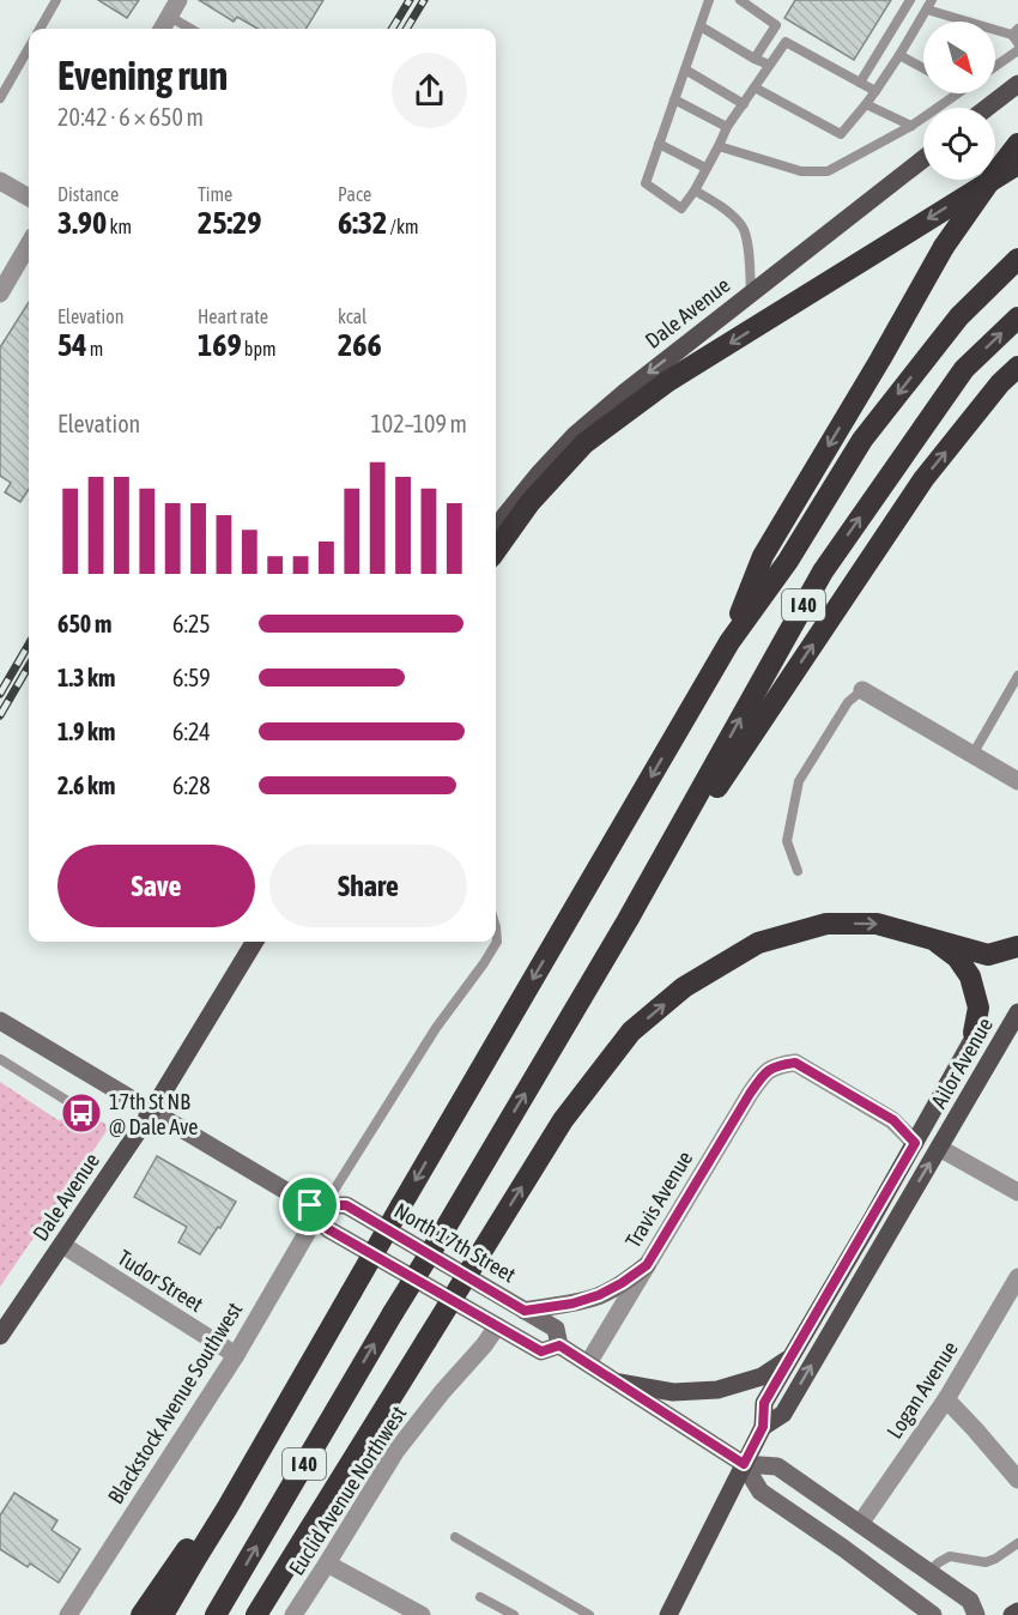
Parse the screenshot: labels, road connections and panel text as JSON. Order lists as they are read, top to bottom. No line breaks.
{"streets":{"highway":["I 40"],"main road":["Dale Avenue","Ailor Avenue","North 17th Street"],"street":["Travis Avenue","Tudor Street","Logan Avenue","Blackstock Avenue Southwest","Euclid Avenue Northwest"]},"crossings":[["Dale Avenue","North 17th Street"],["Dale Avenue","Tudor Street"],["Ailor Avenue","Travis Avenue"],["Ailor Avenue","North 17th Street"],["Travis Avenue","North 17th Street"],["North 17th Street","Logan Avenue"],["North 17th Street","Blackstock Avenue Southwest"],["North 17th Street","Euclid Avenue Northwest"],["Tudor Street","Blackstock Avenue Southwest"]],"places":{"bus stop":["17th St NB @ Dale Ave"]},"north":"bottom right","page":{"heading":["Evening run","20:42 · 6 × 650 m"],"stats":[["Distance","3.90 km"],["Time","25:29"],["Pace","6:32 /km"],["Elevation","54 m"],["Heart rate","169 bpm"],["kcal","266"]],"chart":["Elevation","102–109 m"],"list":[{"name":"650 m","note":"6:25"},{"name":"1.3 km","note":"6:59"},{"name":"1.9 km","note":"6:24"},{"name":"2.6 km","note":"6:28"}],"buttons":["Save","Share"]}}
